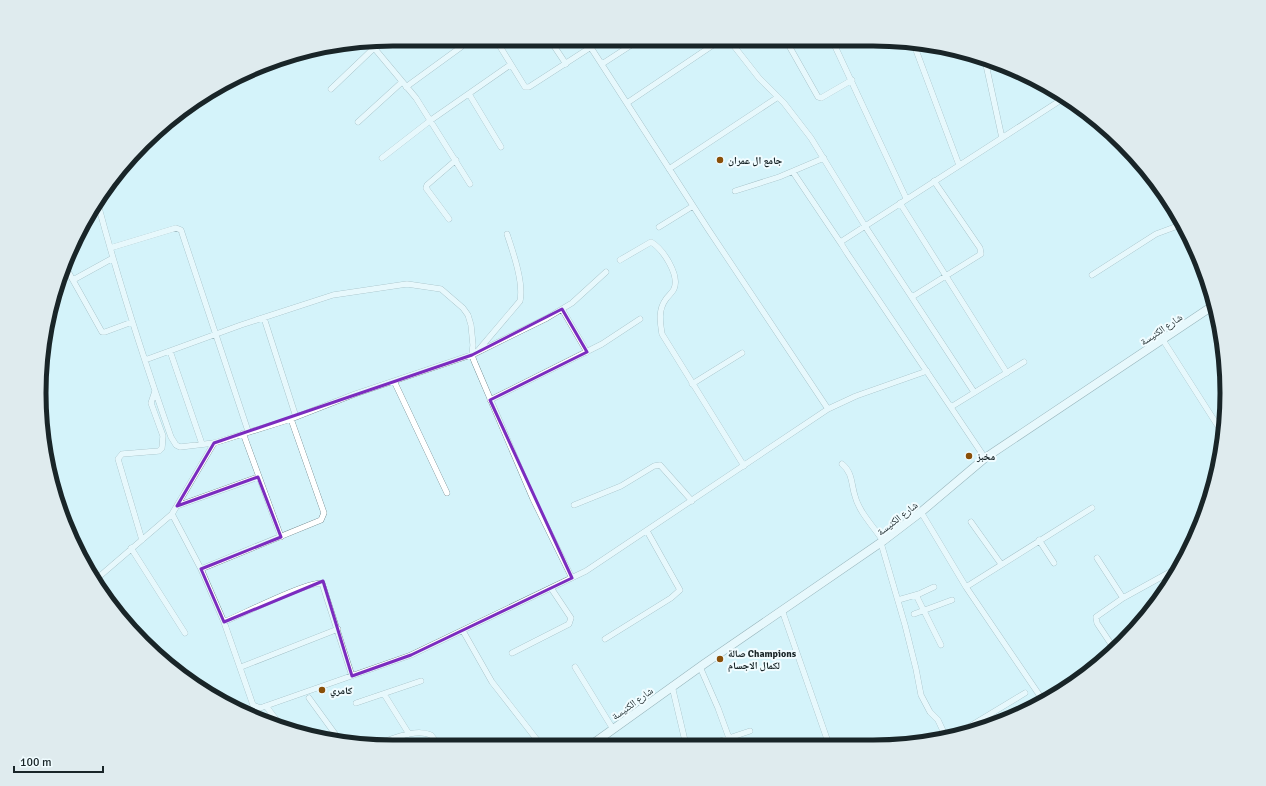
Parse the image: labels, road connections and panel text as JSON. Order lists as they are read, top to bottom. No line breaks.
{"streets":{"main road":["شارع الكنيسة"]},"places":["جامع ال عمران","مخبز","صالة Champions لكمال الاجسام","كامري"],"scale_bar":"100 m"}
